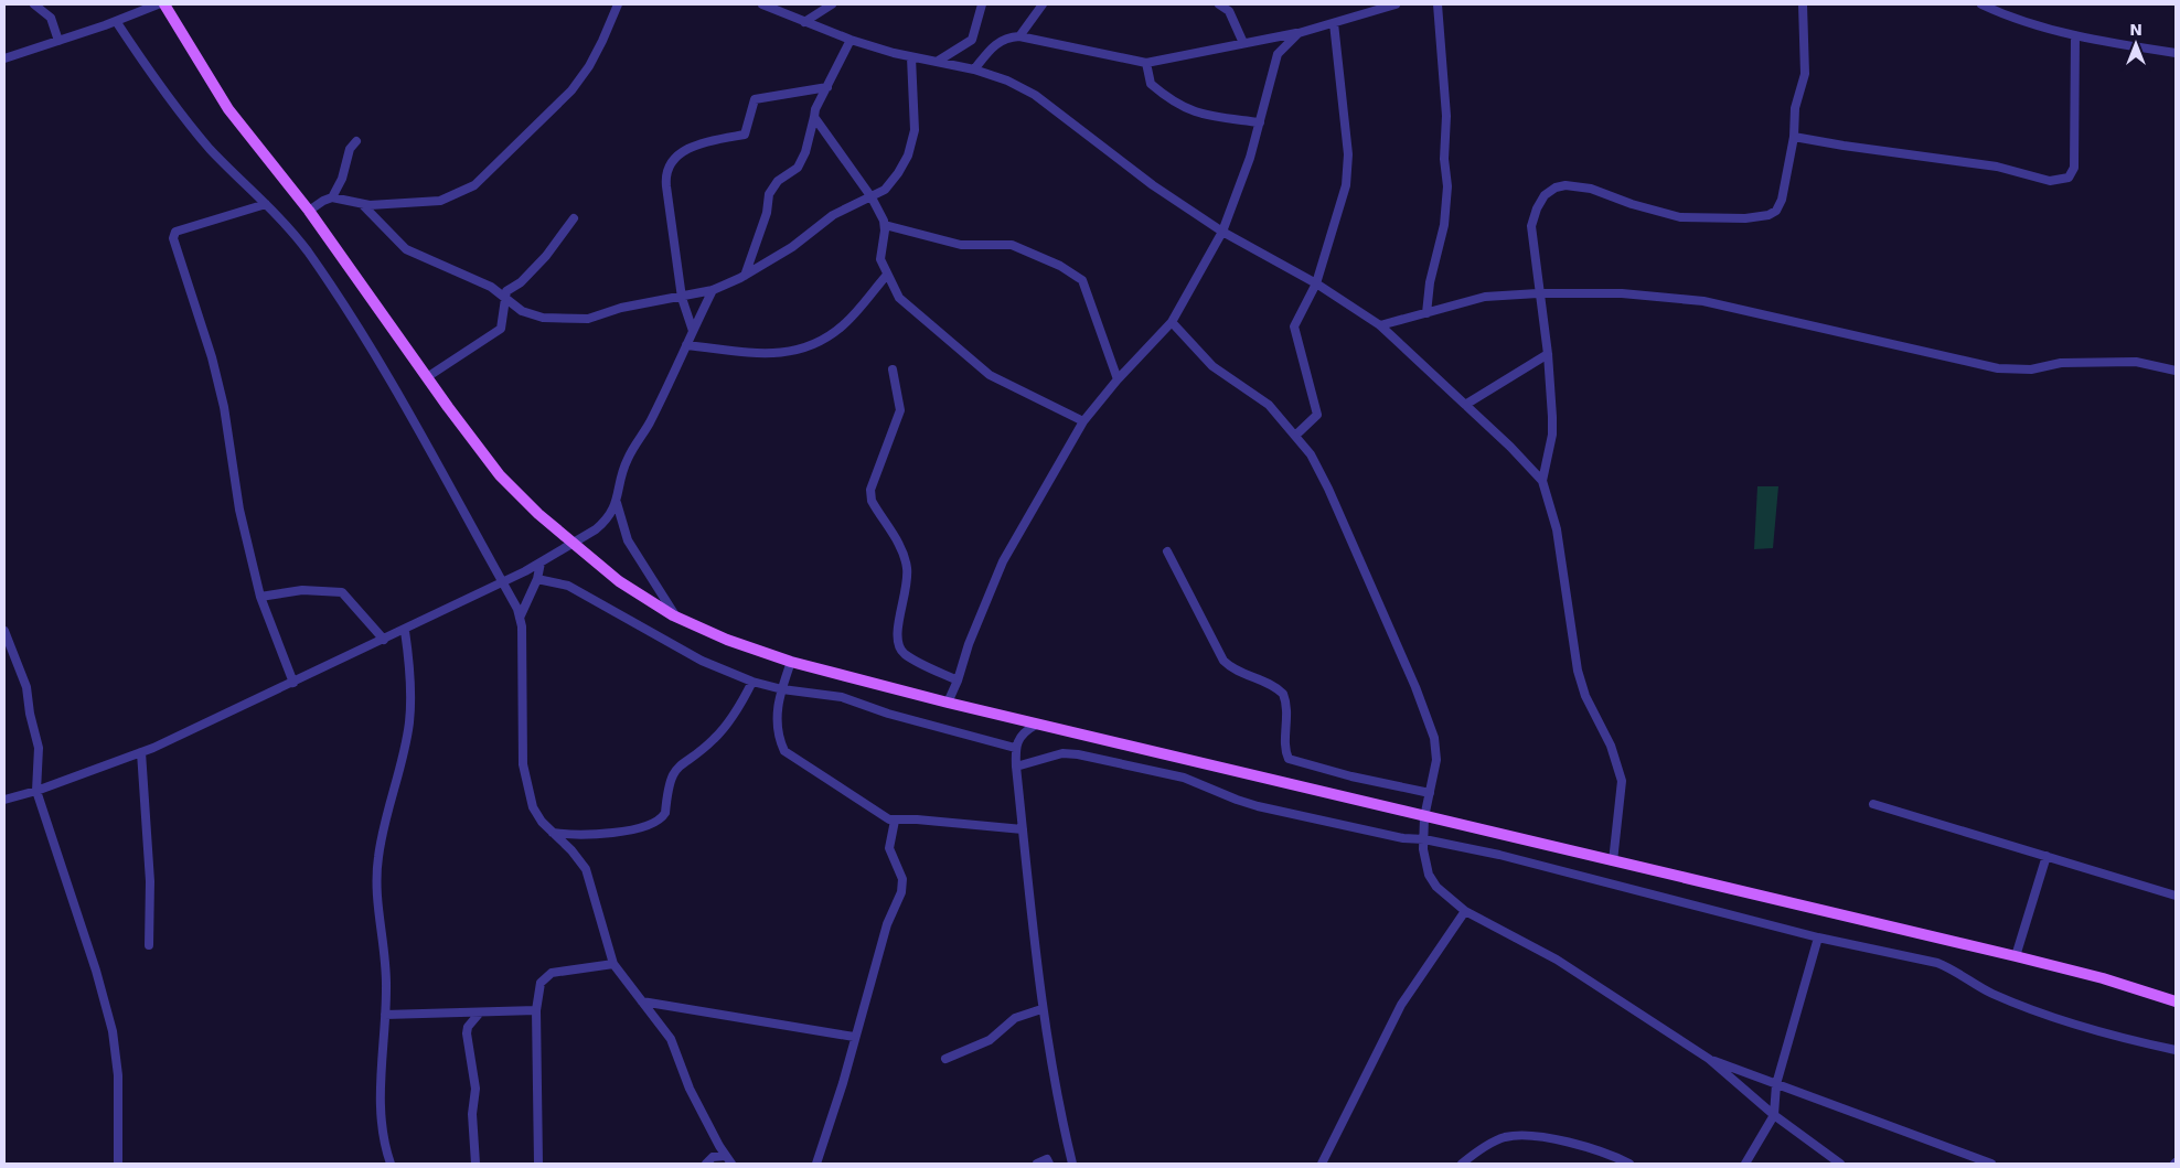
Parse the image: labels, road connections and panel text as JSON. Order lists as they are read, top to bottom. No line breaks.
{"north":"top"}
